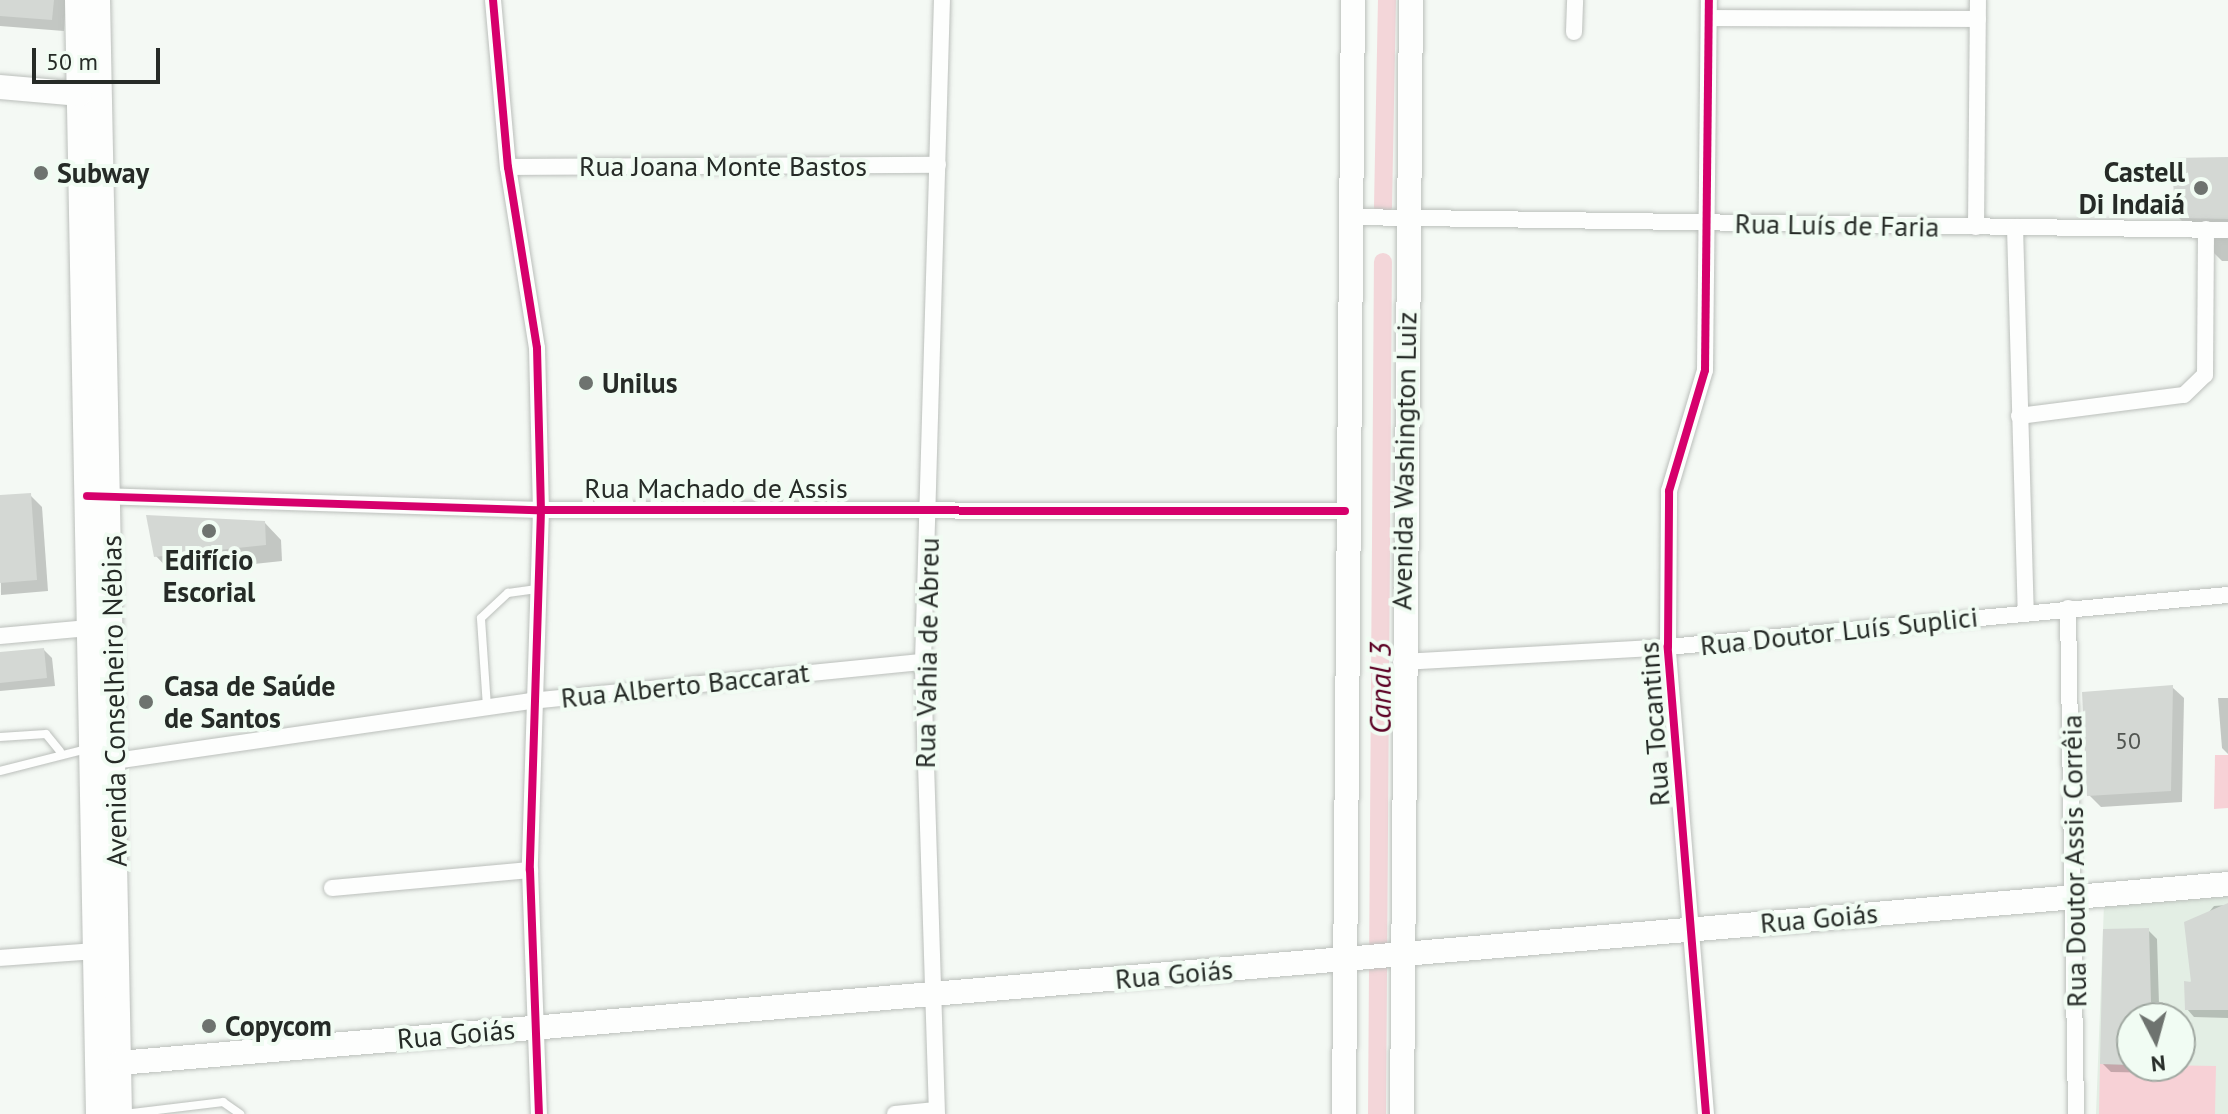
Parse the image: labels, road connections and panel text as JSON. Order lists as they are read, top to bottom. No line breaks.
{"streets":{"main road":["Avenida Washington Luiz","Avenida Conselheiro Nébias","Rua Goiás"],"street":["Rua Joana Monte Bastos","Rua Luís de Faria","Rua Machado de Assis","Rua Doutor Luís Suplici","Rua Vahia de Abreu","Rua Alberto Baccarat","Rua Tocantins","Rua Doutor Assis Corrêia"]},"crossings":[["Rua Joana Monte Bastos","Rua Vahia de Abreu"],["Rua Luís de Faria","Avenida Washington Luiz"],["Rua Luís de Faria","Rua Tocantins"],["Avenida Washington Luiz","Rua Machado de Assis"],["Avenida Washington Luiz","Rua Doutor Luís Suplici"],["Avenida Washington Luiz","Rua Goiás"],["Rua Machado de Assis","Rua Vahia de Abreu"],["Rua Machado de Assis","Avenida Conselheiro Nébias"],["Rua Doutor Luís Suplici","Rua Tocantins"],["Rua Doutor Luís Suplici","Rua Doutor Assis Corrêia"],["Rua Vahia de Abreu","Rua Alberto Baccarat"],["Rua Vahia de Abreu","Rua Goiás"],["Rua Alberto Baccarat","Avenida Conselheiro Nébias"],["Avenida Conselheiro Nébias","Rua Goiás"],["Rua Tocantins","Rua Goiás"],["Rua Doutor Assis Corrêia","Rua Goiás"]],"water":["Canal 3"],"places":["Subway","Castell Di Indaiá","Unilus","Edifício Escorial","Casa de Saúde de Santos","Copycom"],"house_numbers":["50"],"scale_bar":"50 m","north":"bottom"}
